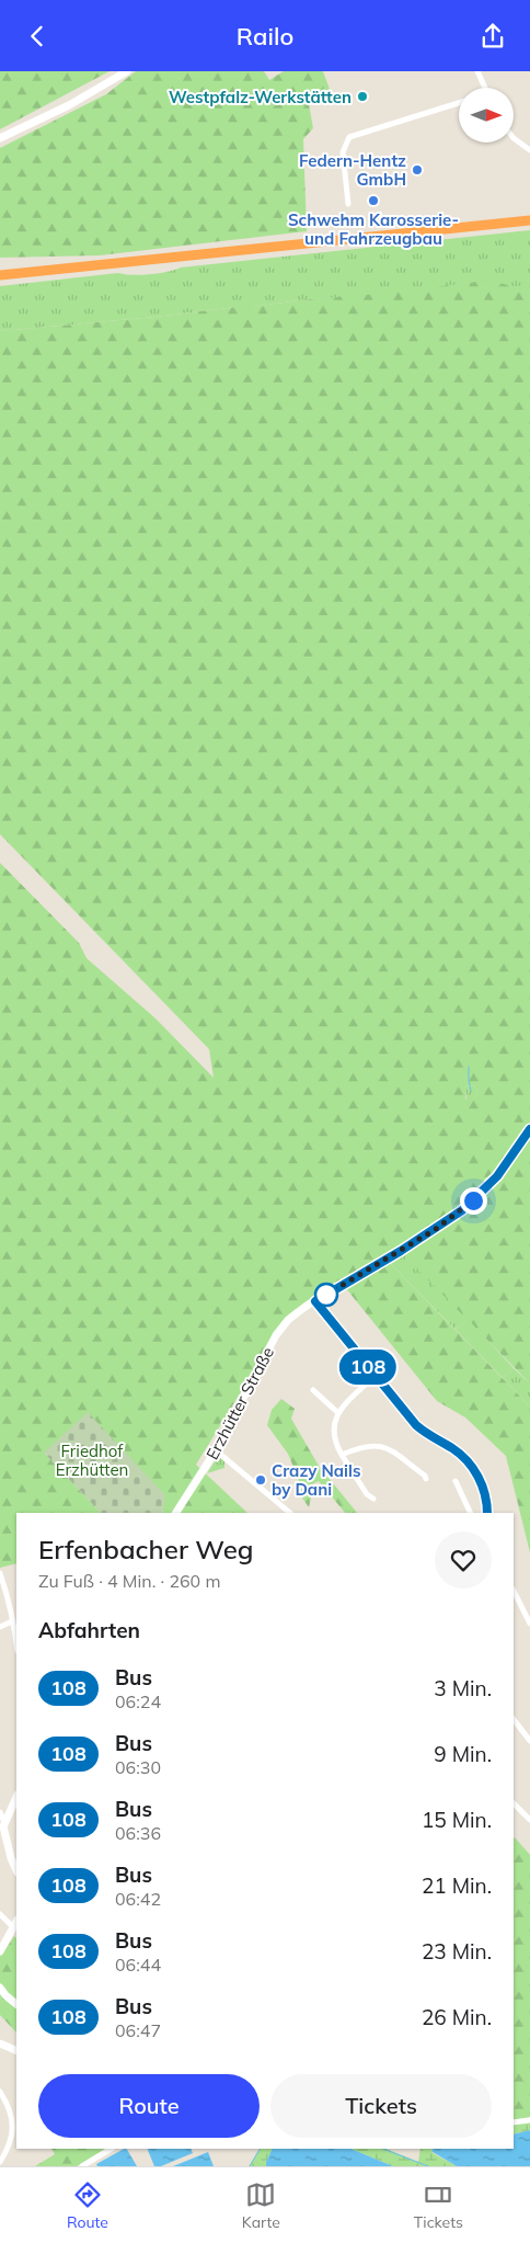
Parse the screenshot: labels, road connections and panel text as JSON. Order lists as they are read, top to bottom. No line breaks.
{"streets":{"street":["Erzhütter Straße"]},"parks":["Friedhof Erzhütten"],"places":["Westpfalz-Werkstätten","Federn-Hentz GmbH","Schwehm Karosserie- und Fahrzeugbau","Crazy Nails by Dani"],"lines":["bus line 108"],"north":"right","page":{"header":"Railo","on_map":"108","heading":[["Erfenbacher Weg","Zu Fuß · 4 Min. · 260 m"],"Abfahrten"],"list":[{"mark":"108","name":"Bus","note":"06:24","value":"3 Min."},{"mark":"108","name":"Bus","note":"06:30","value":"9 Min."},{"mark":"108","name":"Bus","note":"06:36","value":"15 Min."},{"mark":"108","name":"Bus","note":"06:42","value":"21 Min."},{"mark":"108","name":"Bus","note":"06:44","value":"23 Min."},{"mark":"108","name":"Bus","note":"06:47","value":"26 Min."}],"buttons":["Route","Tickets"],"tabs":["Route","Karte","Tickets"]}}
